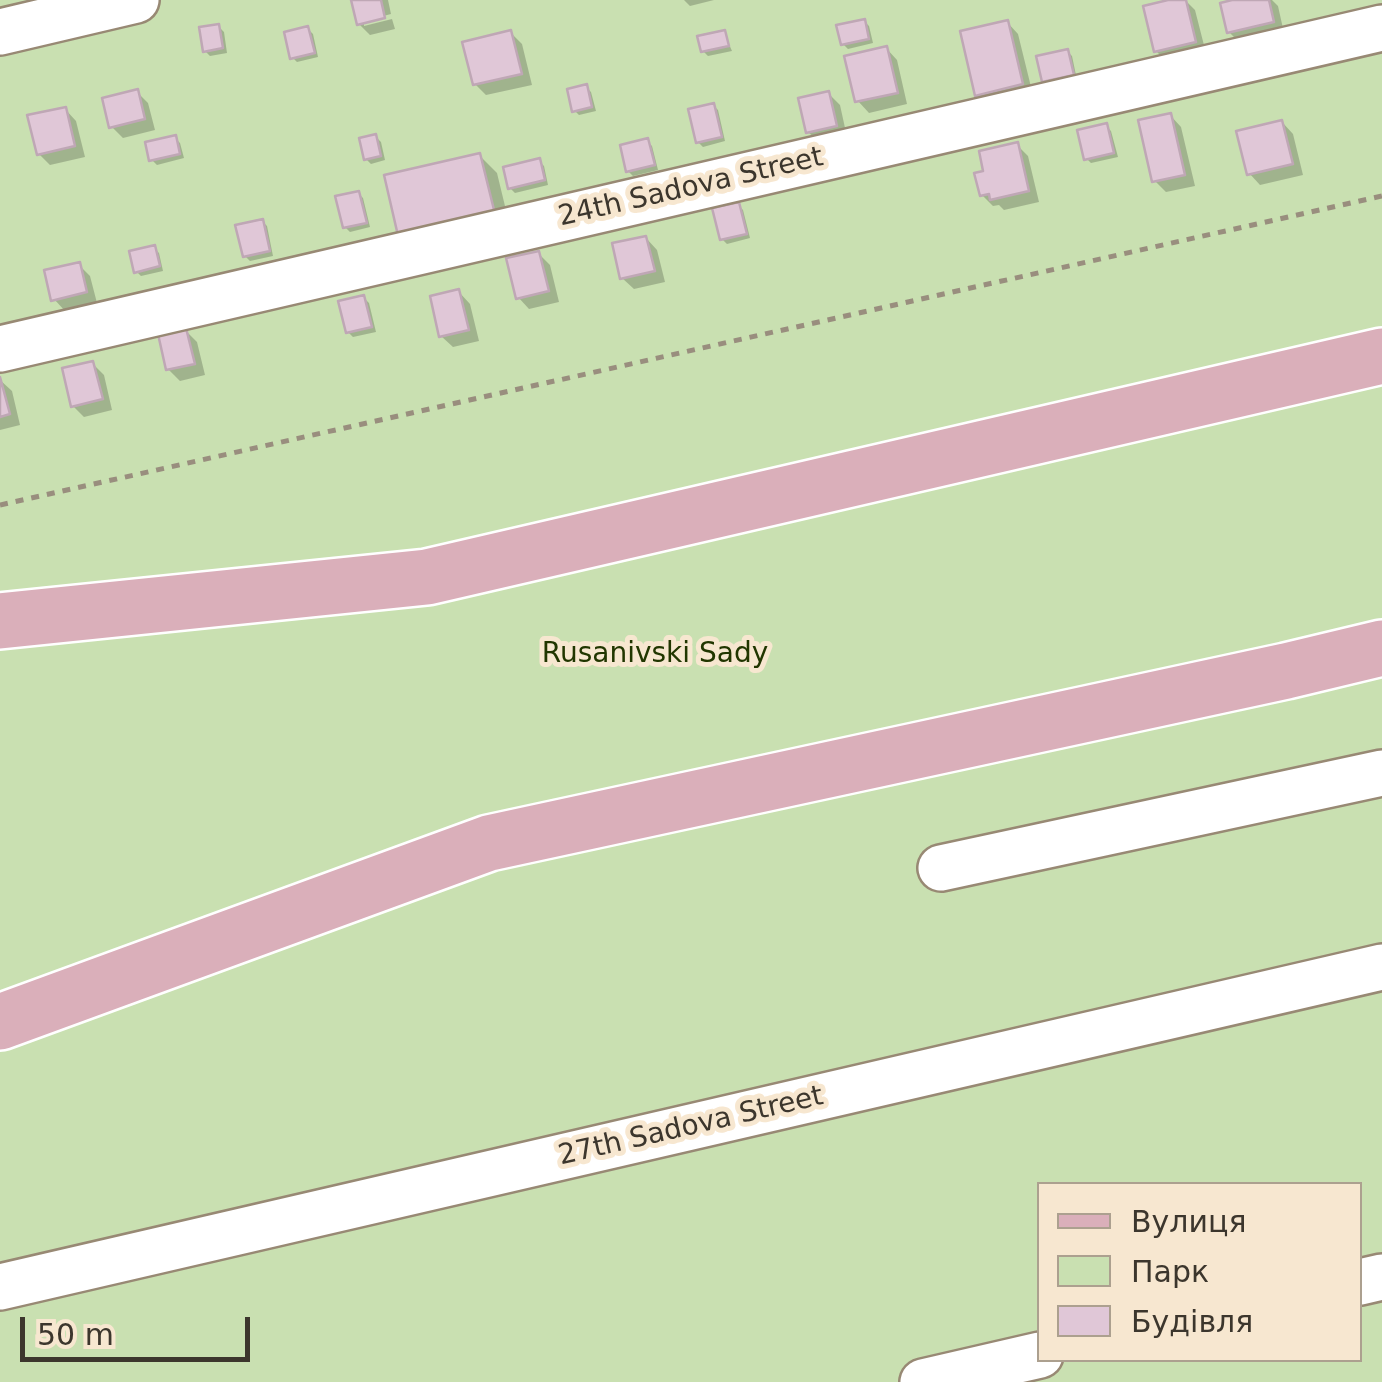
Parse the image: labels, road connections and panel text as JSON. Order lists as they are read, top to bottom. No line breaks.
{"streets":{"street":["24th Sadova Street","27th Sadova Street"]},"parks":["Rusanivski Sady"],"legend":["Вулиця","Парк","Будівля"],"scale_bar":"50 m"}
